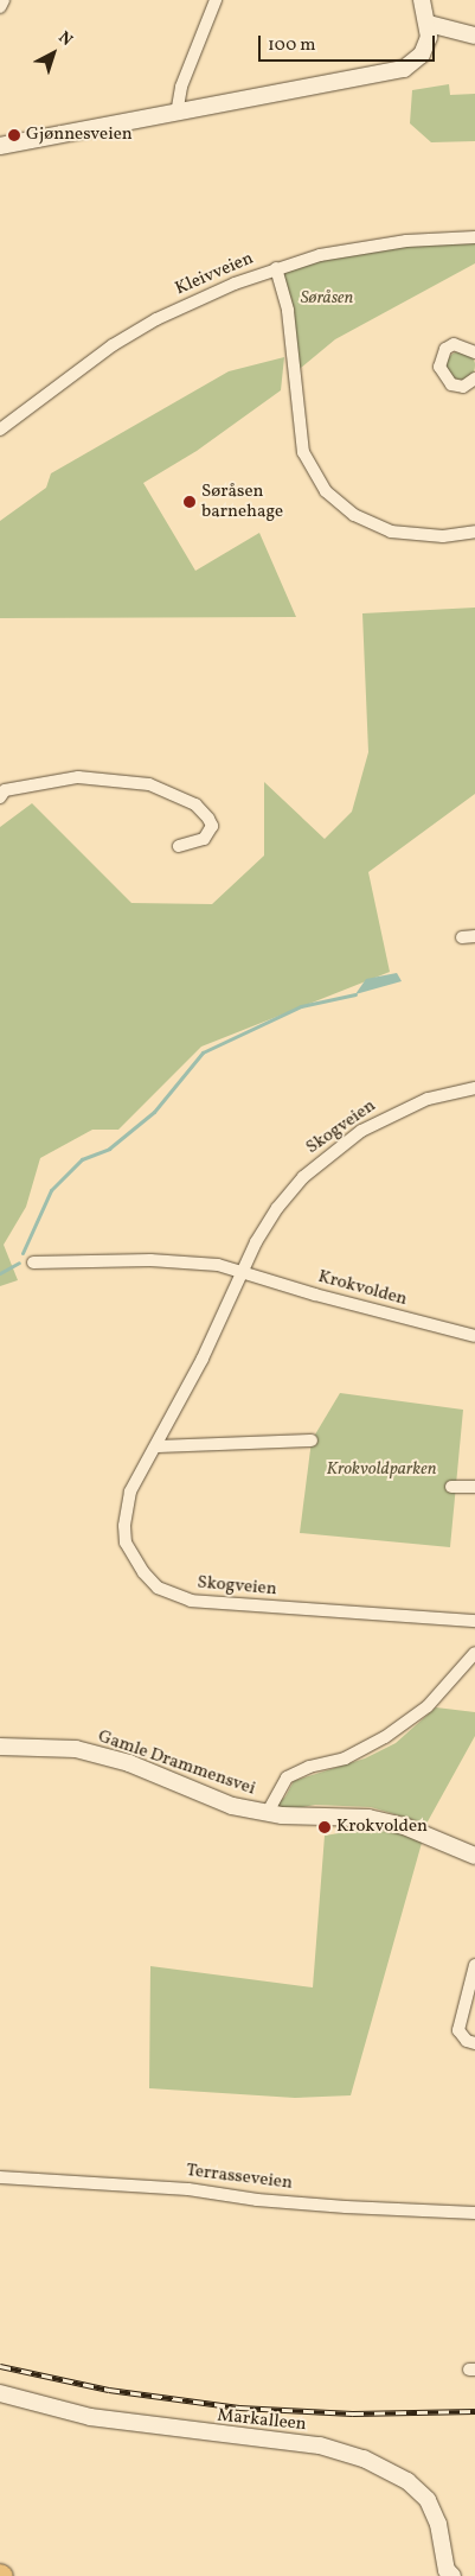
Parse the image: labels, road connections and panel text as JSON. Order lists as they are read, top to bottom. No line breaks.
{"streets":{"main road":["Gamle Drammensvei","Markalleen"],"street":["Kleivveien","Skogveien","Krokvolden","Terrasseveien"]},"crossings":[["Skogveien","Krokvolden"]],"parks":["Søråsen","Krokvoldparken"],"places":["Gjønnesveien","Søråsen barnehage","Krokvolden"],"scale_bar":"100 m","north":"top right"}
